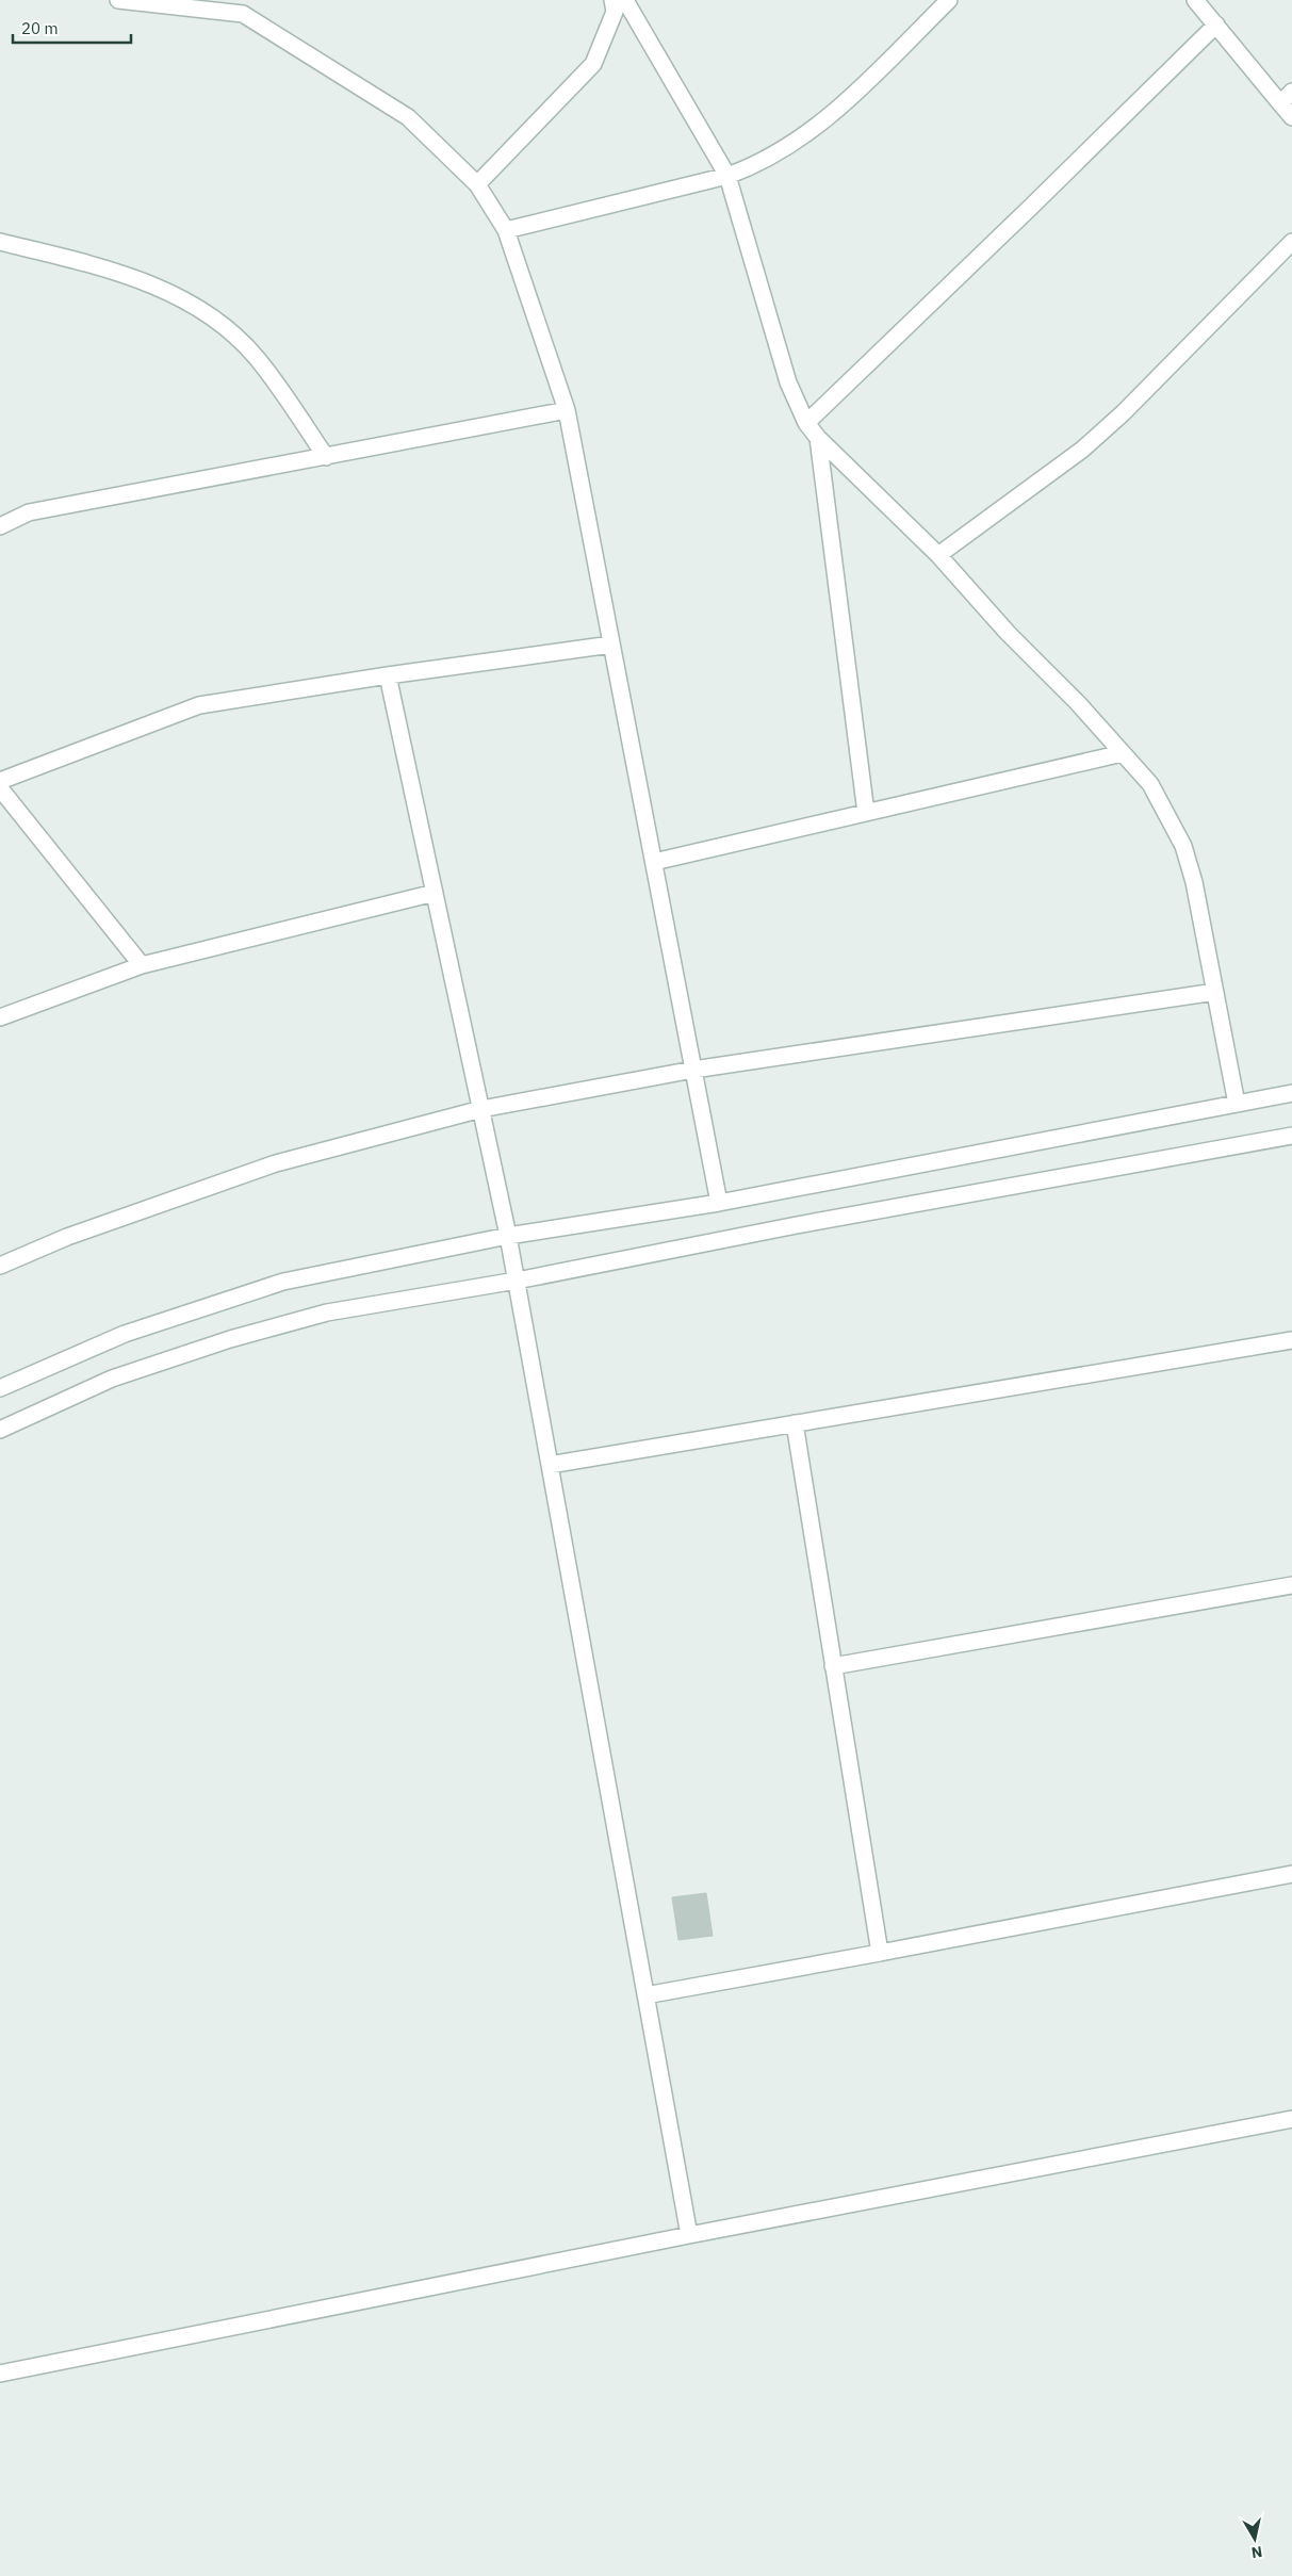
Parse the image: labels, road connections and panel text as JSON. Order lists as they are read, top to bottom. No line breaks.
{"scale_bar":"20 m","north":"bottom"}
